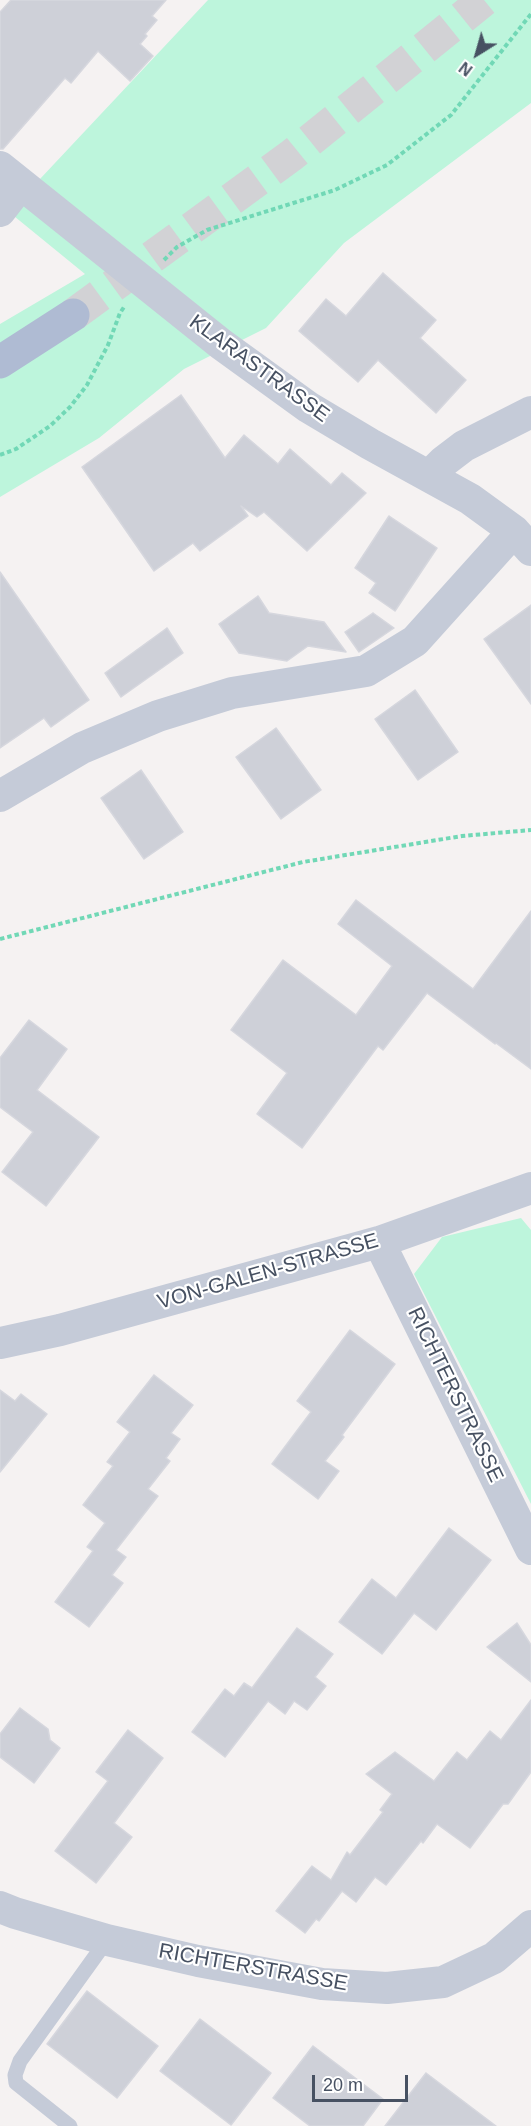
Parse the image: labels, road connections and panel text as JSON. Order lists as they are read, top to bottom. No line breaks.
{"streets":{"street":["KLARASTRASSE","VON-GALEN-STRASSE","RICHTERSTRASSE"]},"crossings":[["VON-GALEN-STRASSE","RICHTERSTRASSE"]],"scale_bar":"20 m","north":"bottom left"}
